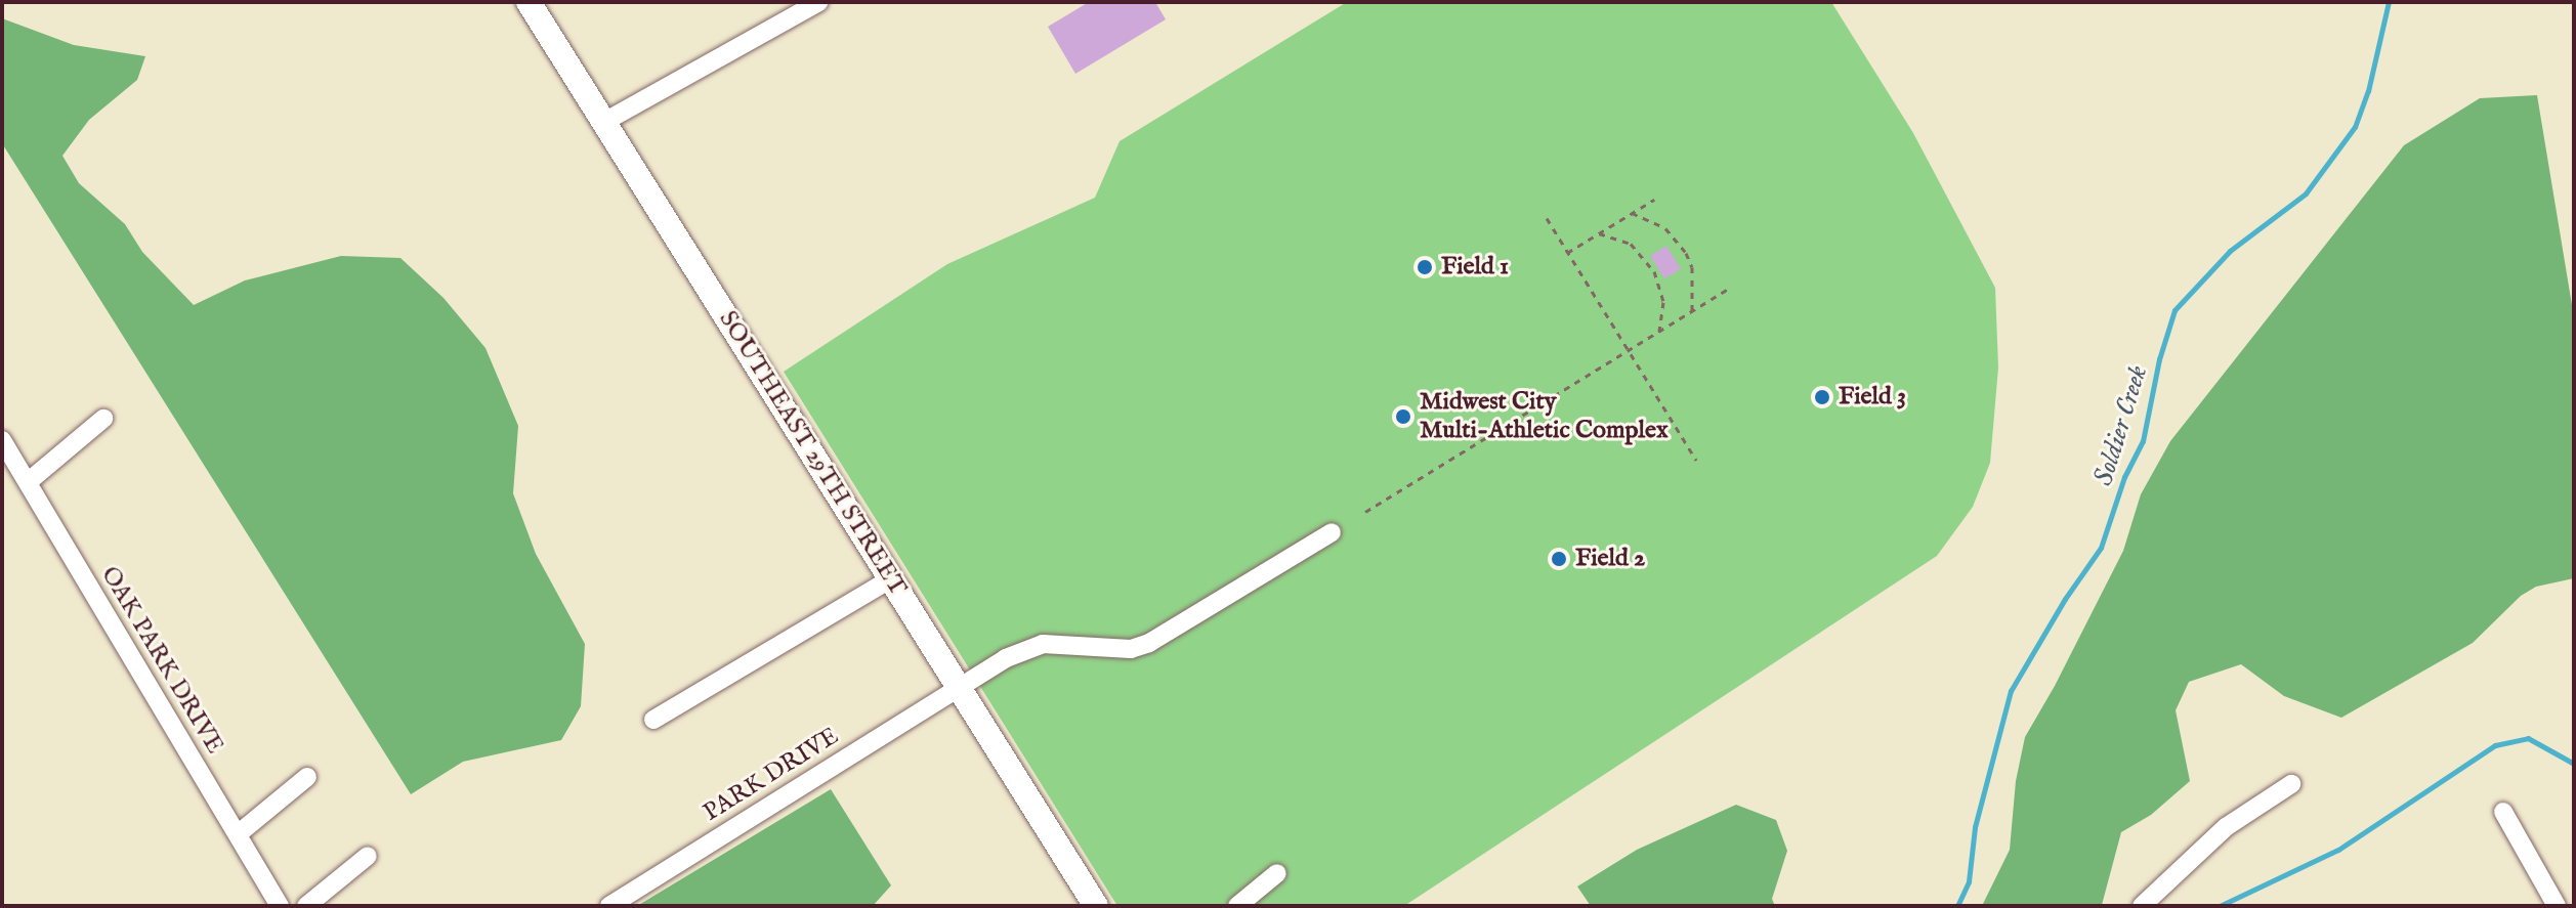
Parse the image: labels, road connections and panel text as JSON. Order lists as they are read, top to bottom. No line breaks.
{"streets":{"main road":["SOUTHEAST 29TH STREET"],"street":["OAK PARK DRIVE","PARK DRIVE"]},"crossings":[["SOUTHEAST 29TH STREET","PARK DRIVE"]],"water":["Soldier Creek"],"places":["Field 1","Field 3","Midwest City Multi-Athletic Complex","Field 2"]}
